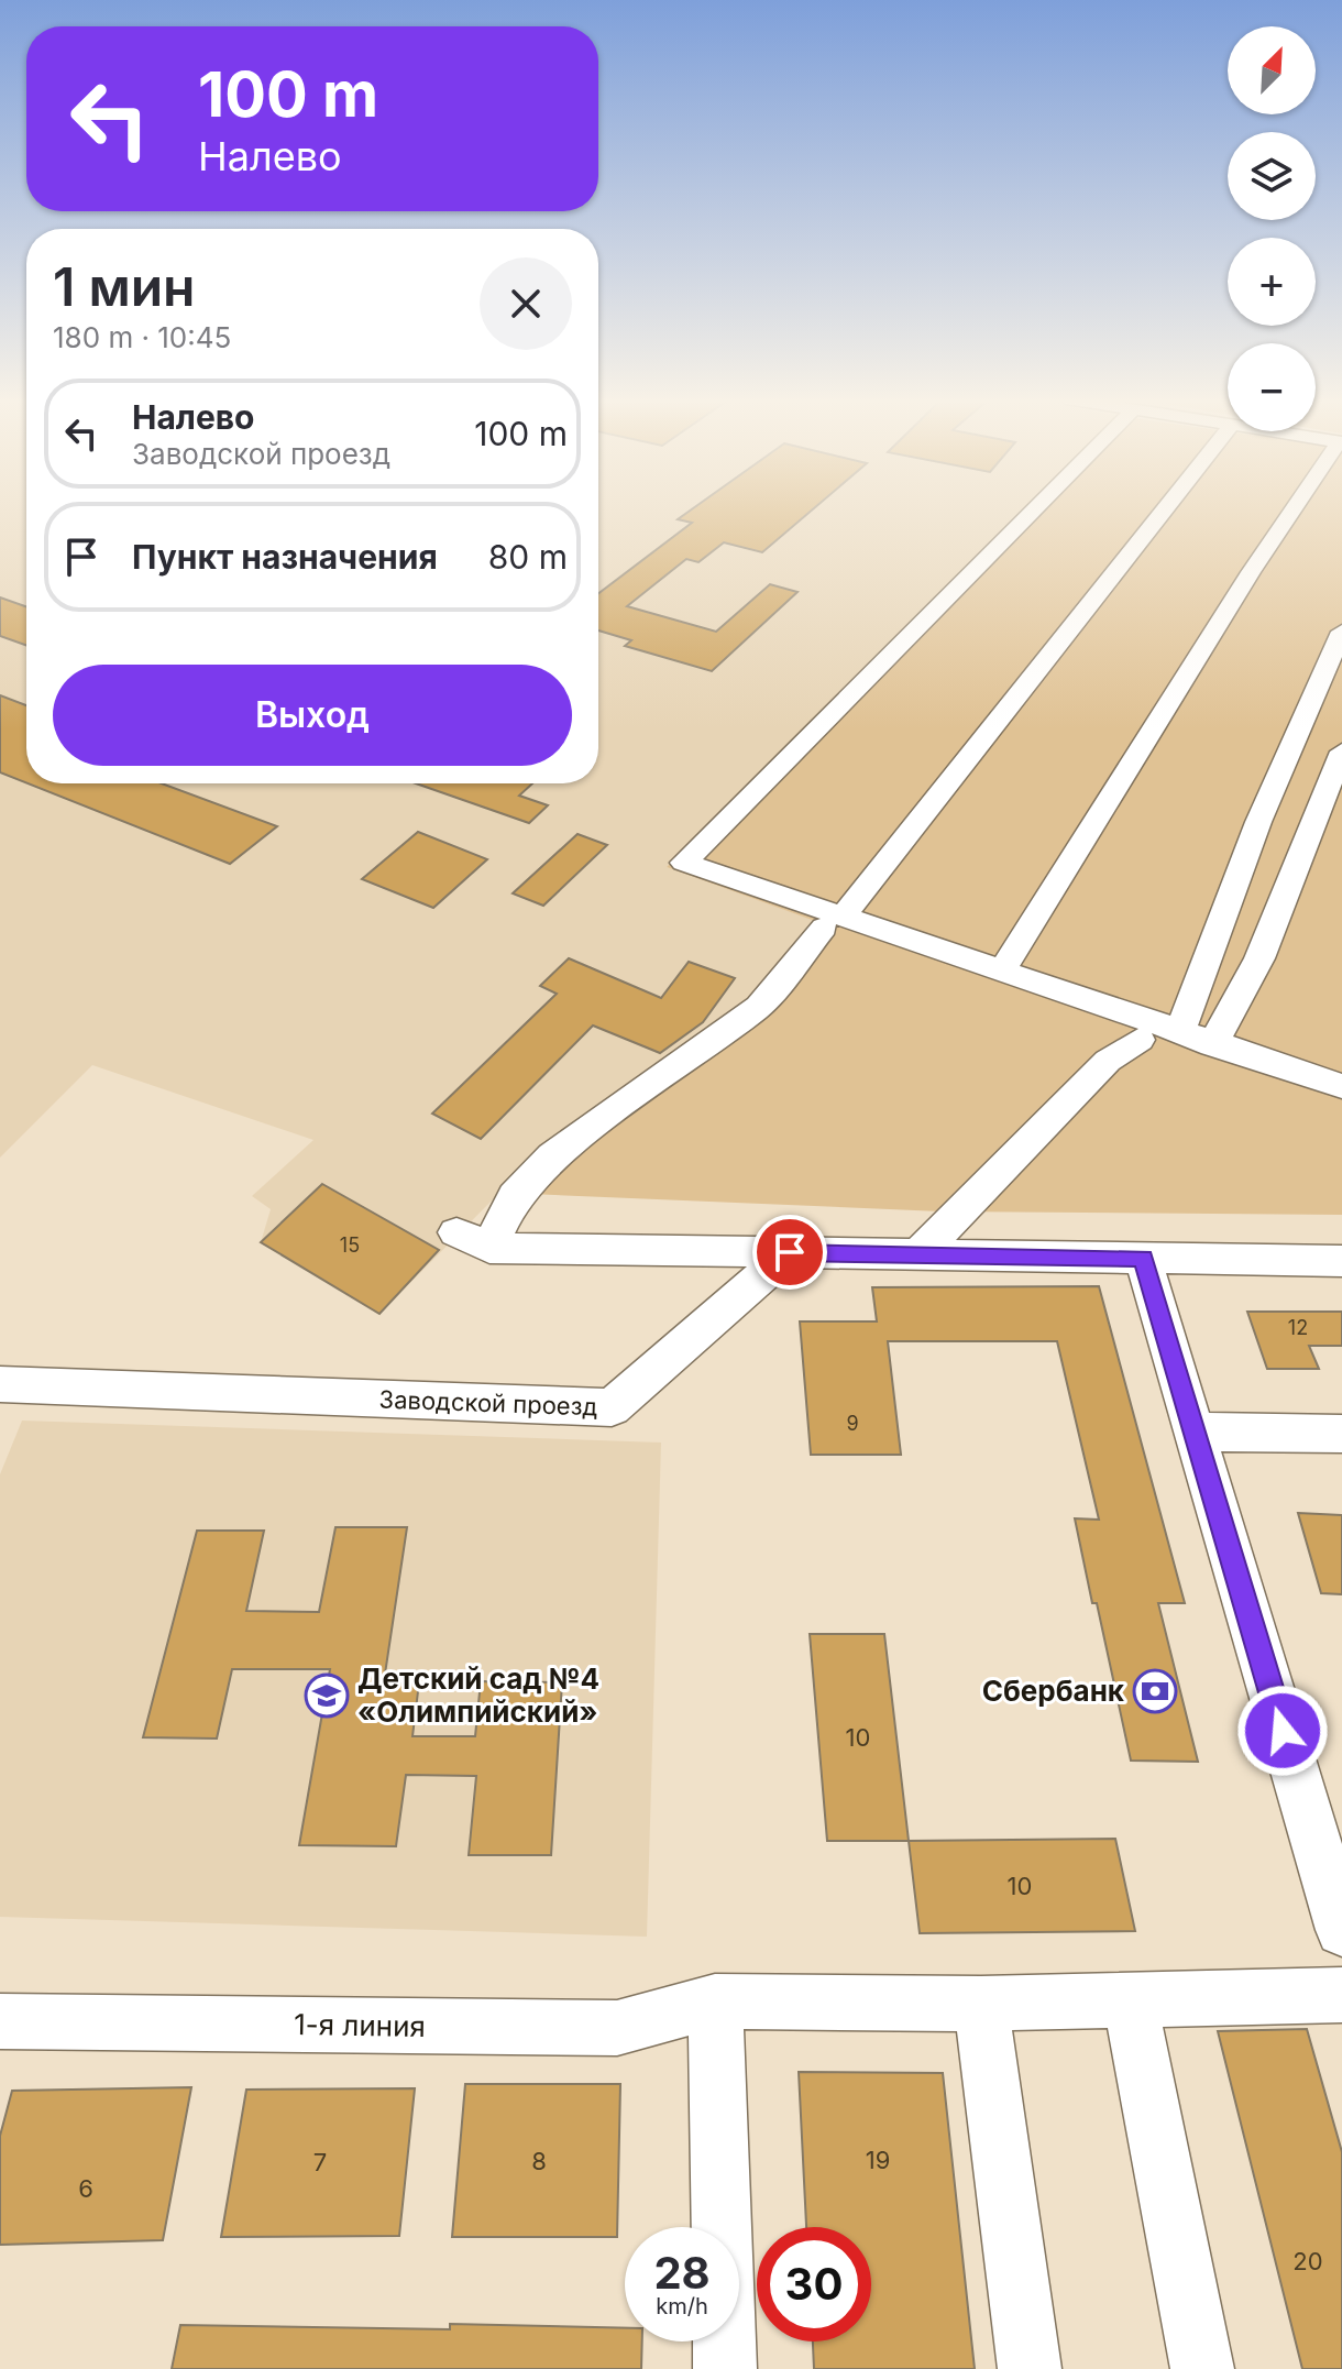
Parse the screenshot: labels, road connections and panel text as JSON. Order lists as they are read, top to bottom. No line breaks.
{"streets":{"street":["Заводской проезд","1-я линия"]},"places":{"bank":["Сбербанк"],"school or university":["Детский сад №4 «Олимпийский»"]},"house_numbers":["15","12","9","10","10","19","8","7","6","20"],"north":"top right","page":{"map_buttons":["+","−"],"turn":["100 m","Налево"],"heading":["1 мин","180 m · 10:45"],"list":[{"name":"Налево","note":"Заводской проезд","value":"100 m"},{"name":"Пункт назначения","value":"80 m"}],"buttons":"Выход","speed":"28 km/h","limit":"30"}}
